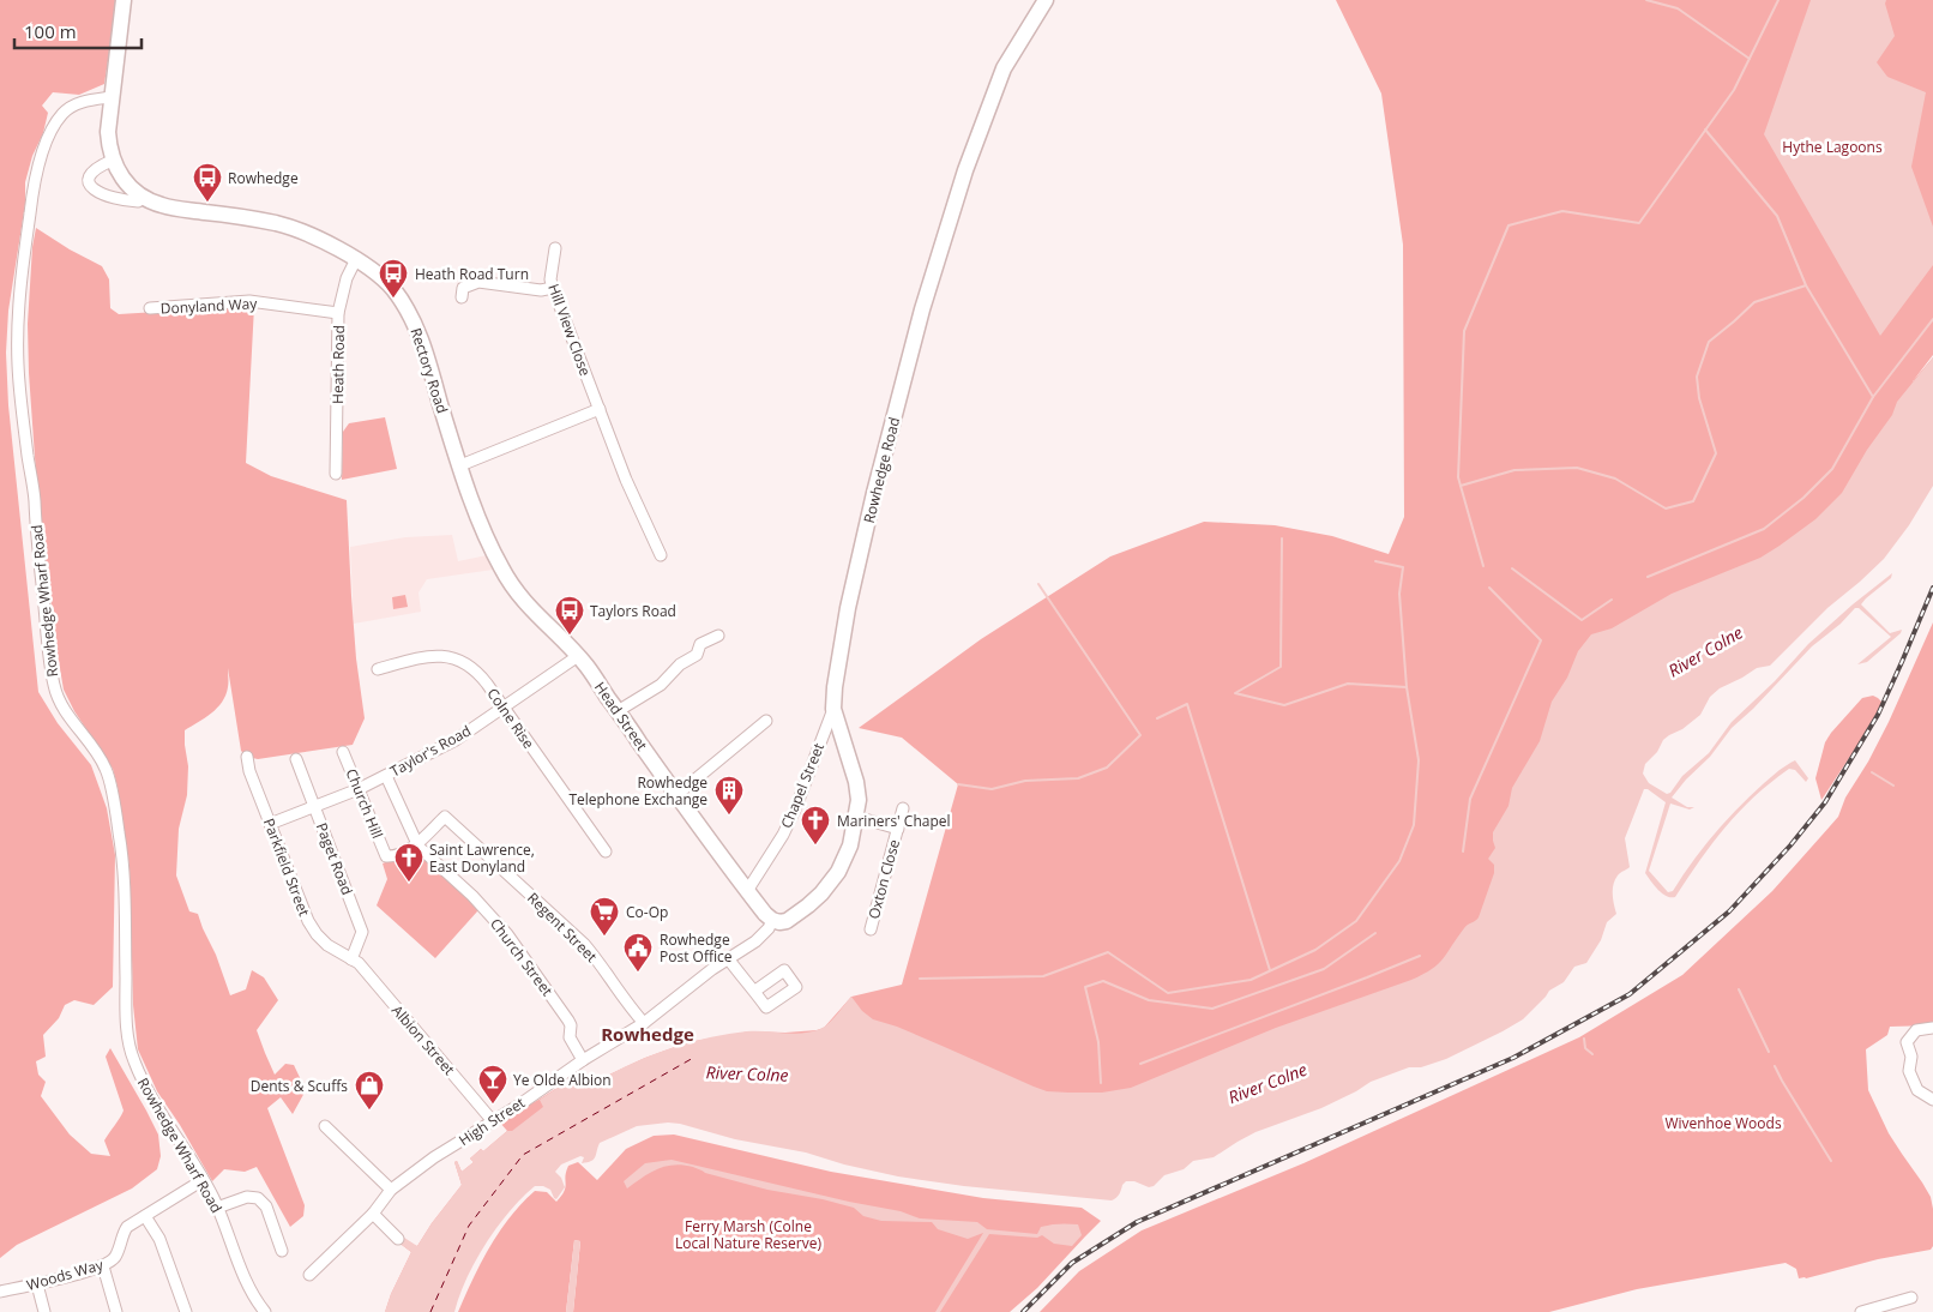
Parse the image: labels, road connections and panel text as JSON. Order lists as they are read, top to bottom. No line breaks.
{"streets":{"street":["Donyland Way","Hill View Close","Heath Road","Rectory Road","Rowhedge Road","Rowhedge Wharf Road","Head Street","Colne Rise","Taylor's Road","Chapel Street","Church Hill","Paget Road","Parkfield Street","Oxton Close","Regent Street","Church Street","Albion Street","High Street","Woods Way"]},"crossings":[["Donyland Way","Heath Road"],["Heath Road","Rectory Road"],["Rectory Road","Rowhedge Wharf Road"],["Rectory Road","Head Street"],["Rectory Road","Taylor's Road"],["Rowhedge Road","Head Street"],["Rowhedge Road","Chapel Street"],["Rowhedge Road","Oxton Close"],["Rowhedge Road","High Street"],["Rowhedge Wharf Road","Woods Way"],["Head Street","Taylor's Road"],["Head Street","Chapel Street"],["Head Street","High Street"],["Colne Rise","Taylor's Road"],["Taylor's Road","Church Hill"],["Taylor's Road","Paget Road"],["Taylor's Road","Parkfield Street"],["Taylor's Road","Church Street"],["Church Hill","Regent Street"],["Church Hill","Church Street"],["Paget Road","Parkfield Street"],["Paget Road","Albion Street"],["Parkfield Street","Albion Street"],["Regent Street","Church Street"],["Regent Street","High Street"],["Church Street","High Street"],["Albion Street","High Street"]],"districts":["Rowhedge"],"water":["River Colne"],"parks":["Hythe Lagoons","Wivenhoe Woods","Ferry Marsh (Colne Local Nature Reserve)"],"places":{"bus stop":["Rowhedge","Heath Road Turn","Taylors Road"],"building":["Rowhedge Telephone Exchange"],"church":["Mariners' Chapel","Saint Lawrence, East Donyland"],"supermarket":["Co-Op"],"public building":["Rowhedge Post Office"],"bar":["Ye Olde Albion"],"shop":["Dents & Scuffs"]},"scale_bar":"100 m"}
